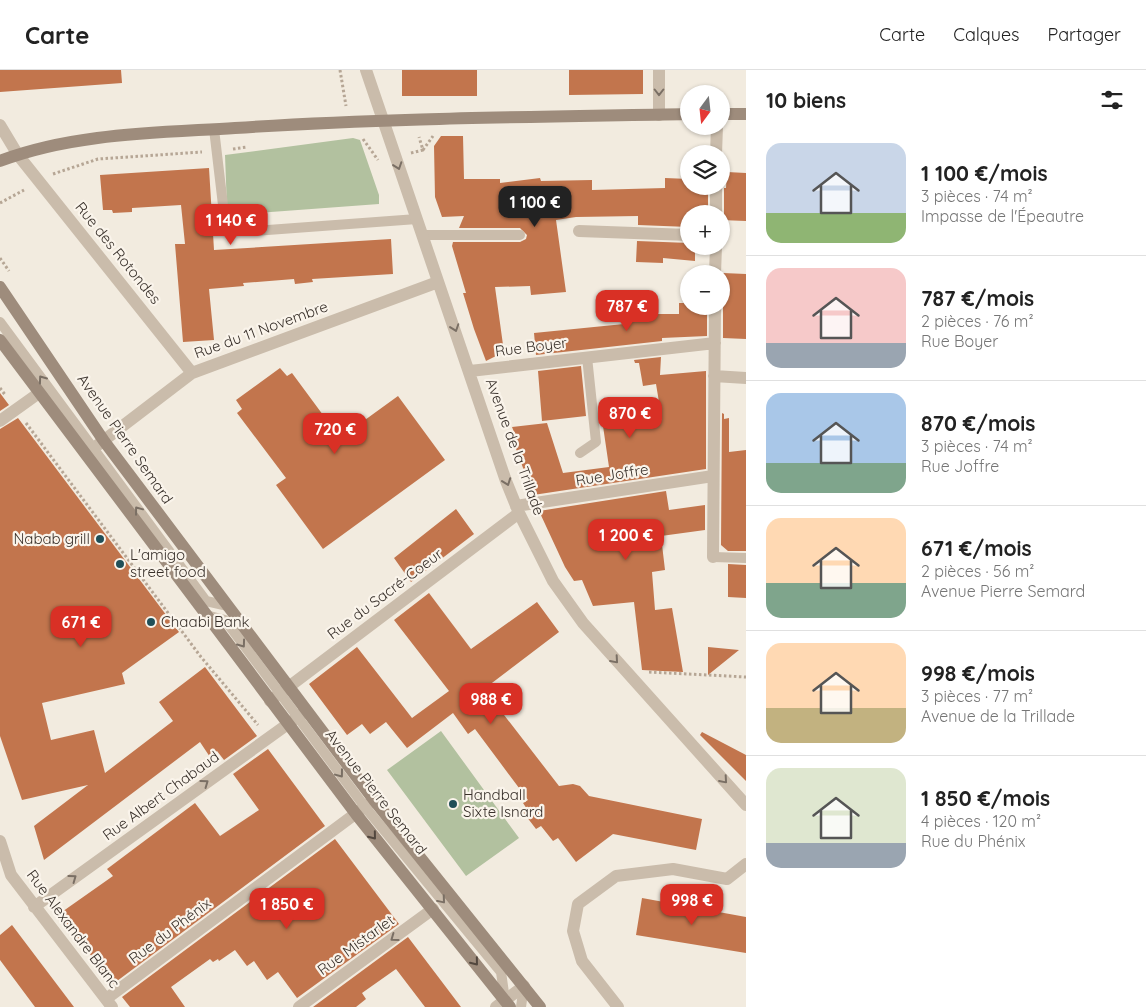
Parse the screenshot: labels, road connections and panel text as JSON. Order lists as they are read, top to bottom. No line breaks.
{"streets":{"main road":["Avenue Pierre Semard"],"street":["Rue des Rotondes","Rue du 11 Novembre","Rue Boyer","Avenue de la Trillade","Rue Joffre","Rue du Sacré-Coeur","Rue Albert Chabaud","Rue Alexandre Blanc","Rue du Phénix","Rue Mistarlet"]},"crossings":[["Rue des Rotondes","Rue du 11 Novembre"],["Rue du 11 Novembre","Avenue Pierre Semard"],["Rue du 11 Novembre","Avenue de la Trillade"],["Rue Boyer","Avenue de la Trillade"],["Avenue Pierre Semard","Rue du Sacré-Coeur"],["Avenue Pierre Semard","Rue Albert Chabaud"],["Avenue Pierre Semard","Rue du Phénix"],["Avenue Pierre Semard","Rue Mistarlet"],["Avenue de la Trillade","Rue Joffre"],["Avenue de la Trillade","Rue du Sacré-Coeur"],["Rue Joffre","Rue du Sacré-Coeur"],["Rue Albert Chabaud","Rue Alexandre Blanc"],["Rue Alexandre Blanc","Rue du Phénix"]],"one_way":["Avenue de la Trillade","Rue Albert Chabaud","Rue Mistarlet"],"places":["Nabab grill","L'amigo street food","Chaabi Bank","Handball Sixte Isnard"],"north":"bottom","page":{"header":"Carte","nav":["Carte","Calques","Partager"],"heading":"10 biens","map_buttons":["+","−"],"list":[{"name":"1 100 €/mois","note":"3 pièces · 74 m² · Impasse de l'Épeautre"},{"name":"787 €/mois","note":"2 pièces · 76 m² · Rue Boyer"},{"name":"870 €/mois","note":"3 pièces · 74 m² · Rue Joffre"},{"name":"671 €/mois","note":"2 pièces · 56 m² · Avenue Pierre Semard"},{"name":"998 €/mois","note":"3 pièces · 77 m² · Avenue de la Trillade"},{"name":"1 850 €/mois","note":"4 pièces · 120 m² · Rue du Phénix"}],"price":["1 100 €","1 140 €","787 €","870 €","720 €","1 200 €","671 €","988 €","998 €","1 850 €"]}}
